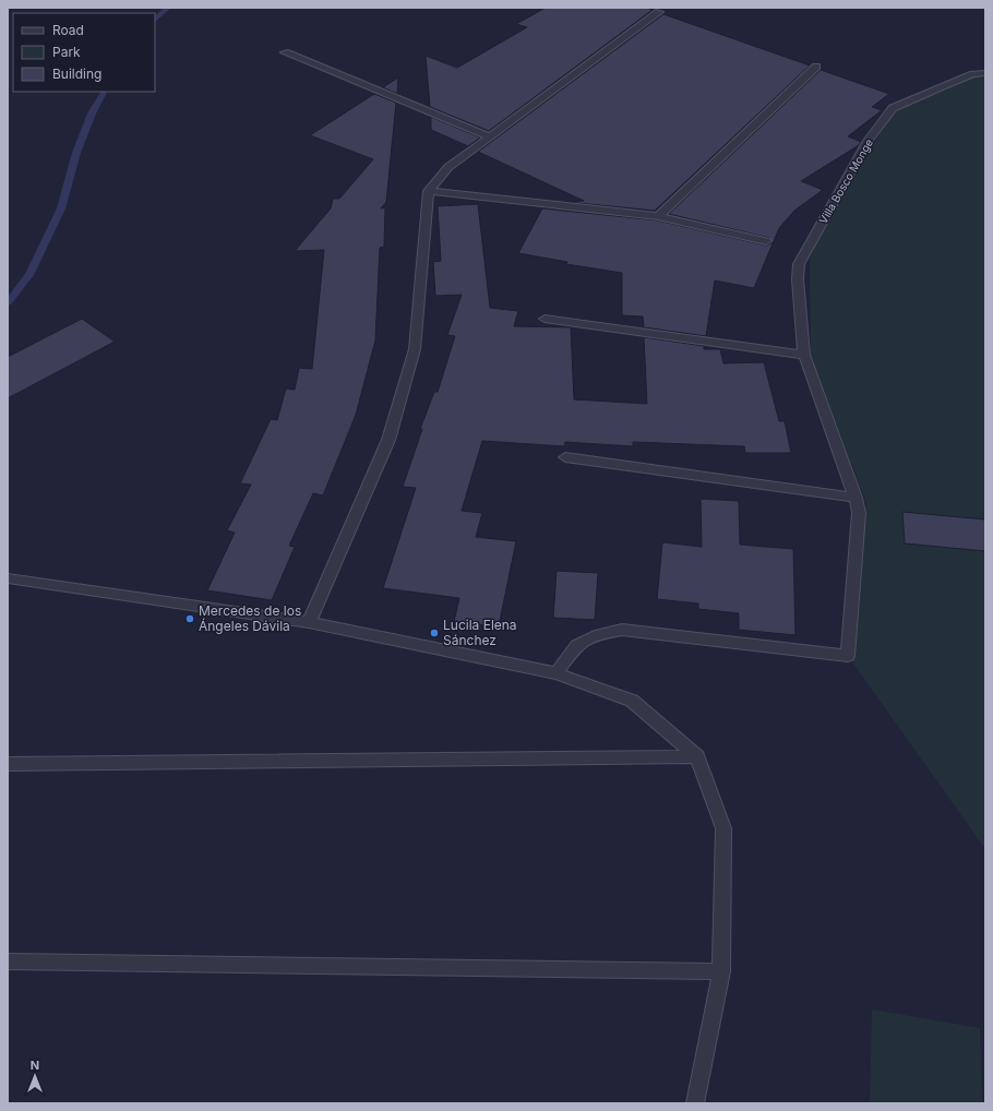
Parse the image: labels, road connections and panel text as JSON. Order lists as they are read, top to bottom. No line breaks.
{"streets":{"street":["Villa Bosco Monge"]},"places":["Mercedes de los Ángeles Dávila","Lucila Elena Sánchez"],"legend":["Road","Park","Building"],"north":"top"}
